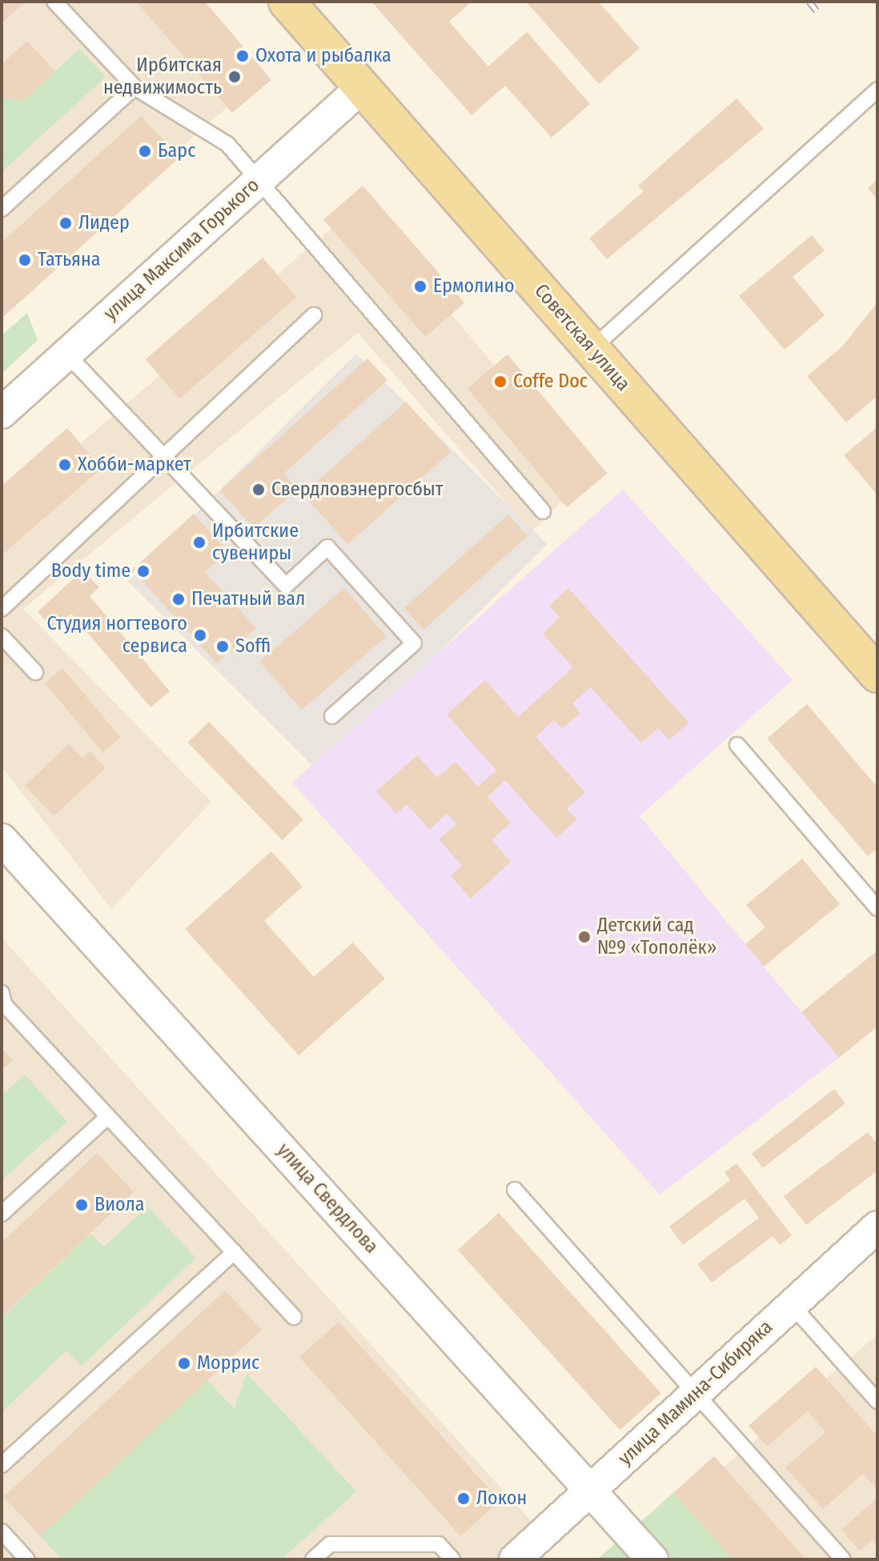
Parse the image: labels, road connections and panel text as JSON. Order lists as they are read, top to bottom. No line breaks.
{"streets":{"main road":["Советская улица"],"street":["улица Максима Горького","улица Свердлова","улица Мамина-Сибиряка"]},"crossings":[["улица Максима Горького","Советская улица"],["улица Свердлова","улица Мамина-Сибиряка"]],"places":["Охота и рыбалка","Ирбитская недвижимость","Барс","Лидер","Татьяна","Ермолино","Coffe Doc","Хобби-маркет","Свердловэнергосбыт","Ирбитские сувениры","Body time","Печатный вал","Студия ногтевого сервиса","Soffi","Детский сад №9 «Тополёк»","Виола","Моррис","Локон"]}
